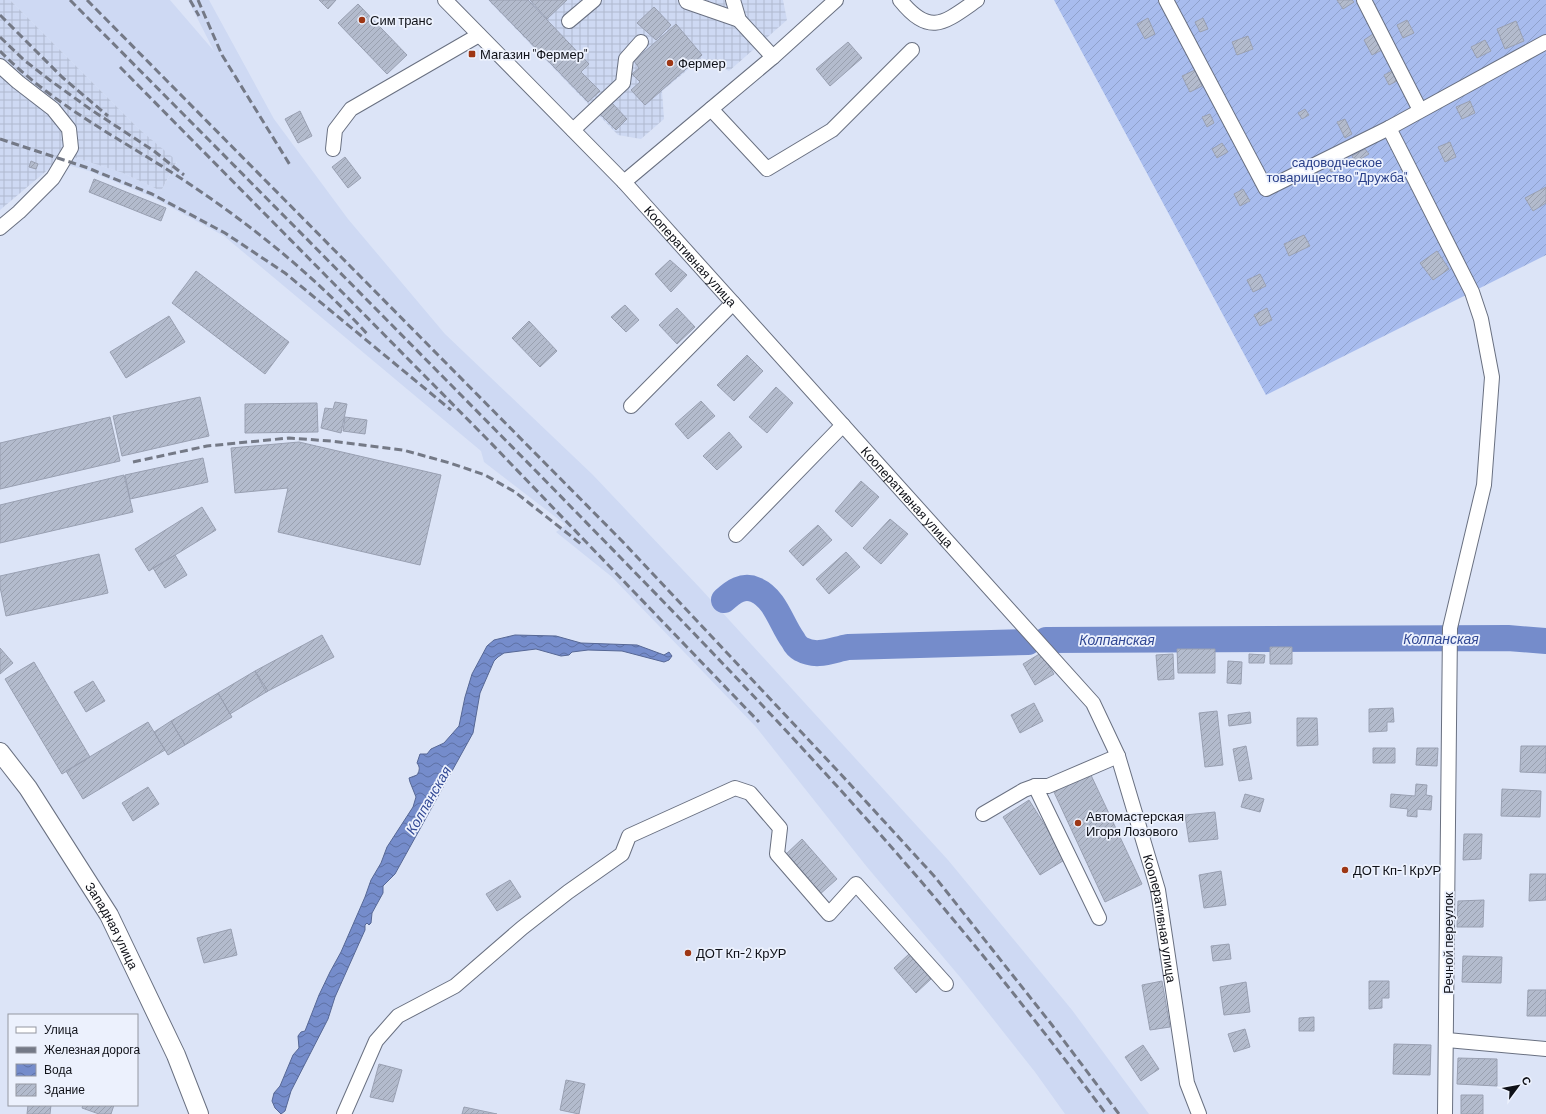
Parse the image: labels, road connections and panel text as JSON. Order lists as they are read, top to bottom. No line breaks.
{"streets":{"main road":["Западная улица"],"street":["Кооперативная улица","Речной переулок"]},"water":["Колпанская"],"parks":["садоводческое товарищество \"Дружба\""],"places":{"other":["Сим транс","Фермер","Автомастерская Игоря Лозового","ДОТ Кп-1 КрУР","ДОТ Кп-2 КрУР"],"transit":["Магазин \"Фермер\""]},"legend":["Улица","Железная дорога","Вода","Здание"],"north":"top right"}
